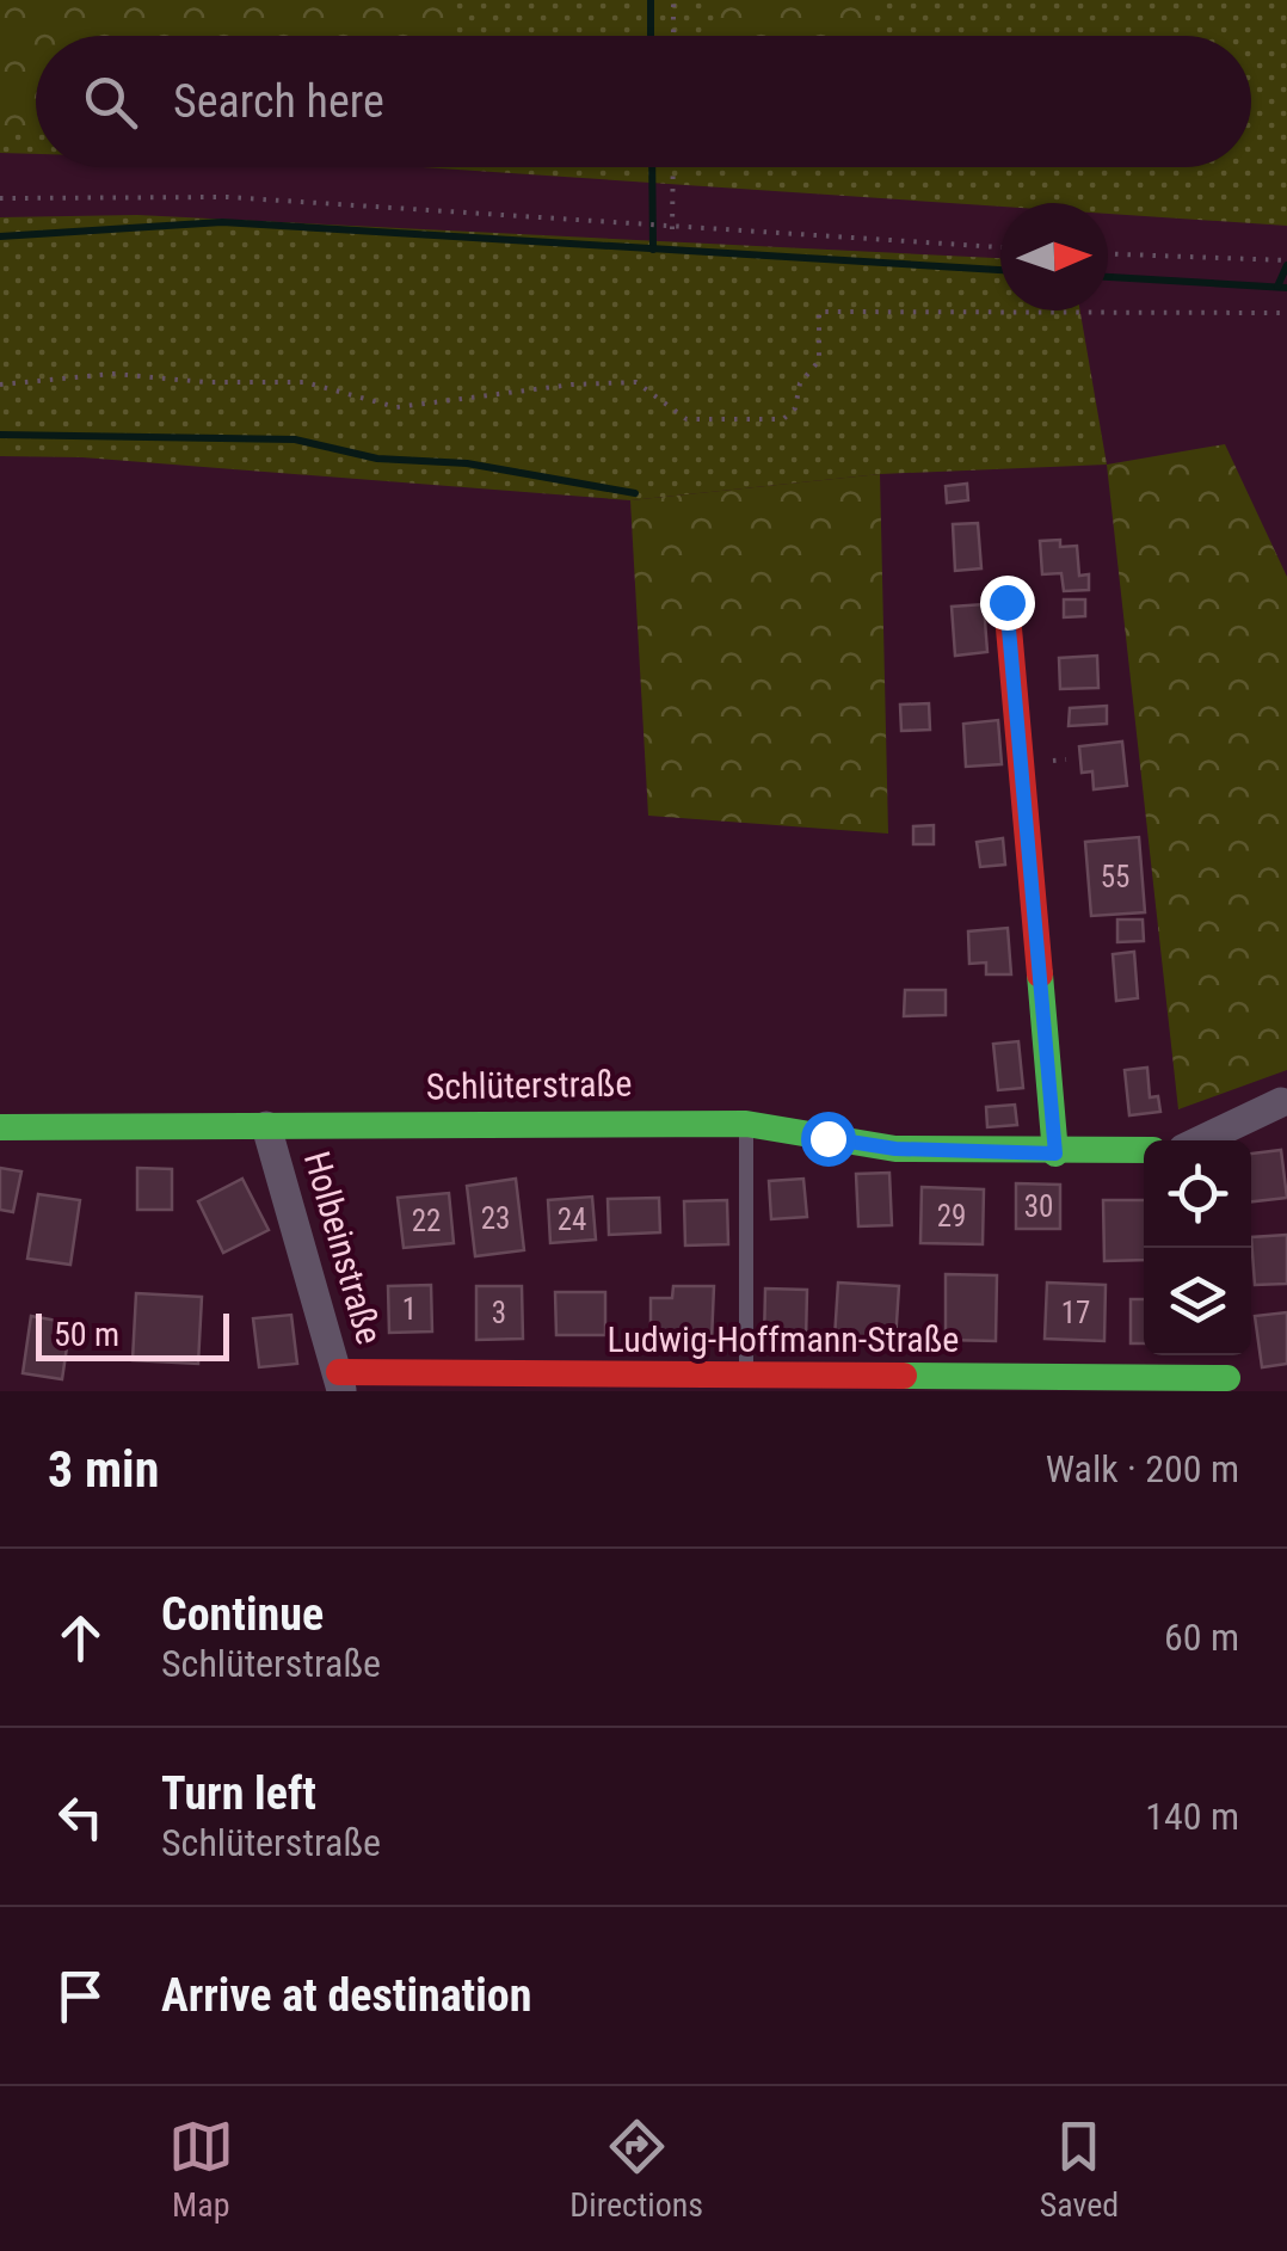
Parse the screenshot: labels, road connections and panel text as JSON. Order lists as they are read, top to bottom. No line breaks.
{"streets":{"street":["Schlüterstraße","Holbeinstraße","Ludwig-Hoffmann-Straße"]},"crossings":[["Schlüterstraße","Holbeinstraße"],["Holbeinstraße","Ludwig-Hoffmann-Straße"]],"house_numbers":["55","30","29","23","24","22","1","3","17"],"scale_bar":"50 m","north":"right","page":{"search":"Search here","scale":"50 m","heading":["3 min","Walk · 200 m"],"list":[["Continue","Schlüterstraße","60 m"],["Turn left","Schlüterstraße","140 m"],"Arrive at destination"],"nav":["Map","Directions","Saved"]}}
